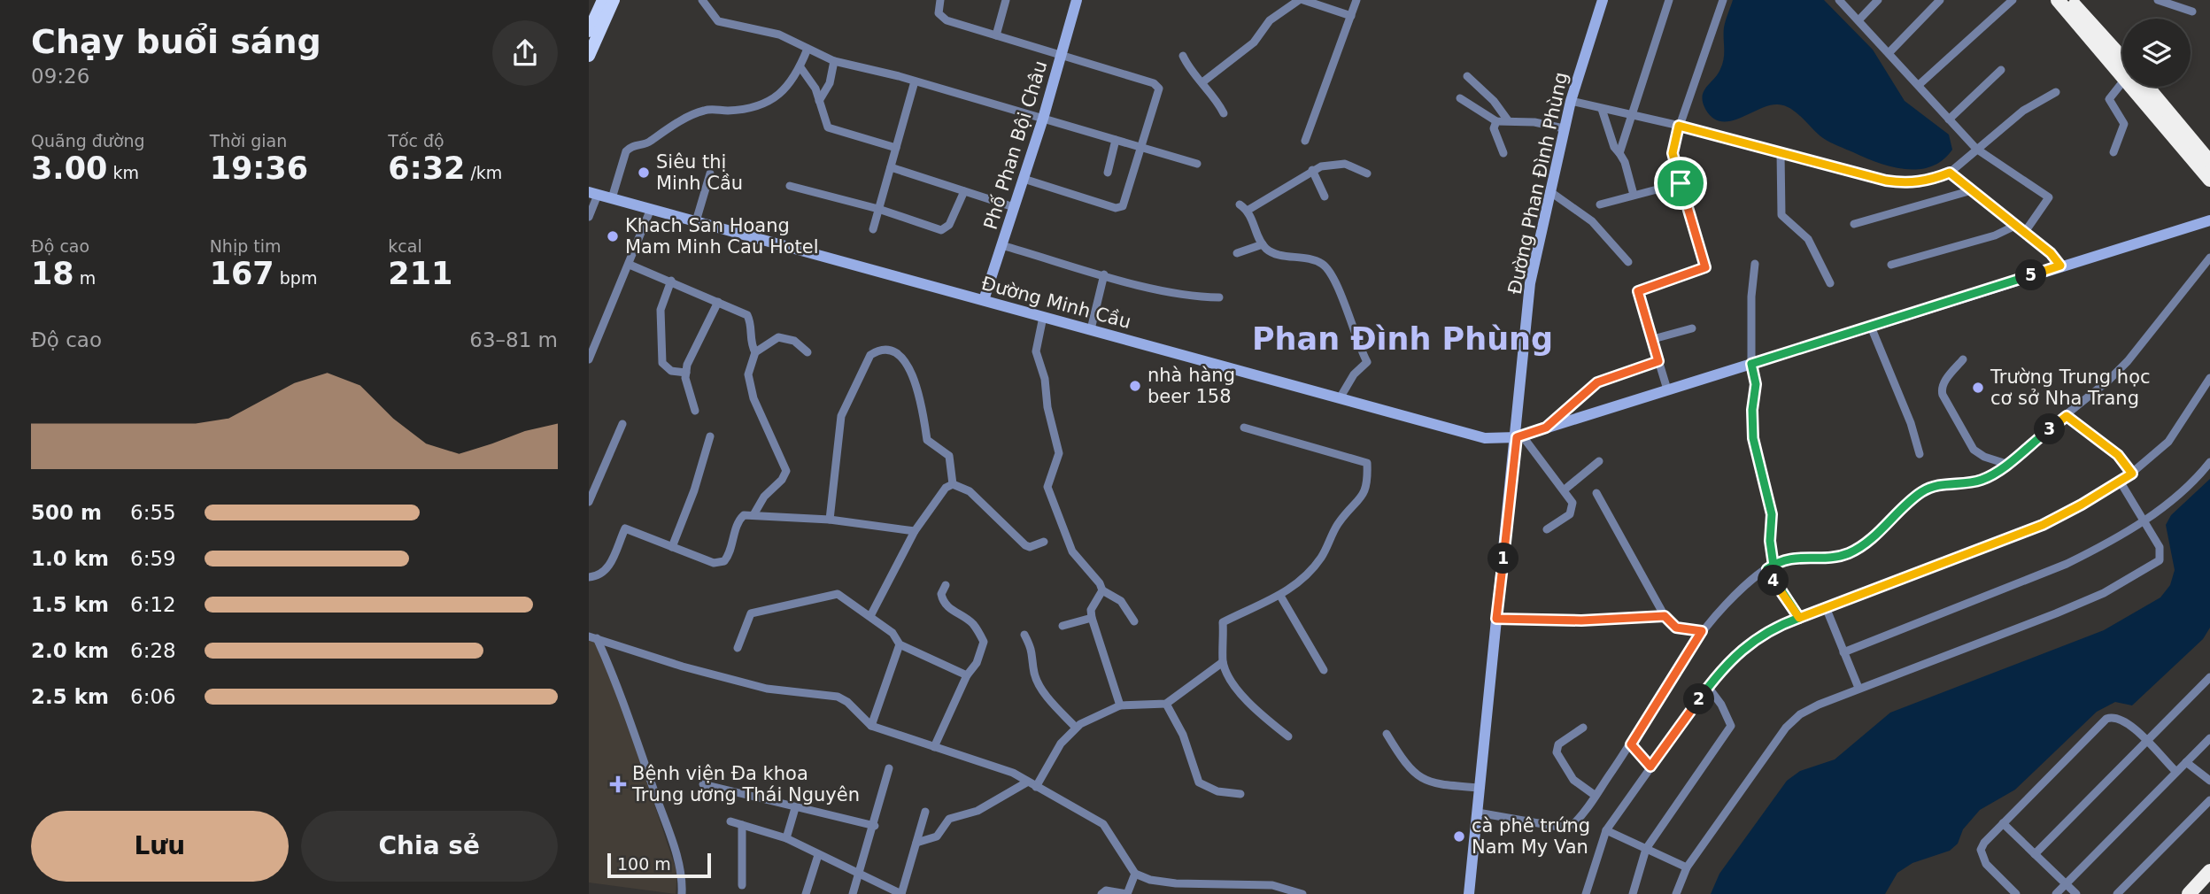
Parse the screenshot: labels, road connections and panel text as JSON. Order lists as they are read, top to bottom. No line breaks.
{"streets":{"street":["Phố Phan Bội Châu","Đường Phan Đình Phùng","Đường Minh Cầu"]},"crossings":[["Phố Phan Bội Châu","Đường Minh Cầu"],["Đường Phan Đình Phùng","Đường Minh Cầu"]],"districts":["Phan Đình Phùng"],"places":{"other":["Siêu thị Minh Cầu","Khach San Hoang Mam Minh Cau Hotel","nhà hàng beer 158","Trường Trung học cơ sở Nha Trang","cà phê trứng Nam My Van"],"health":["Bệnh viện Đa khoa Trung ương Thái Nguyên"]},"scale_bar":"100 m","page":{"heading":["Chạy buổi sáng","09:26"],"stats":[["Quãng đường","3.00 km"],["Thời gian","19:36"],["Tốc độ","6:32 /km"],["Độ cao","18 m"],["Nhịp tim","167 bpm"],["kcal","211"]],"pins":["5","3","1","4","2"],"chart":["Độ cao","63–81 m"],"list":[{"name":"500 m","note":"6:55"},{"name":"1.0 km","note":"6:59"},{"name":"1.5 km","note":"6:12"},{"name":"2.0 km","note":"6:28"},{"name":"2.5 km","note":"6:06"}],"buttons":["Lưu","Chia sẻ"],"scale":"100 m"}}
